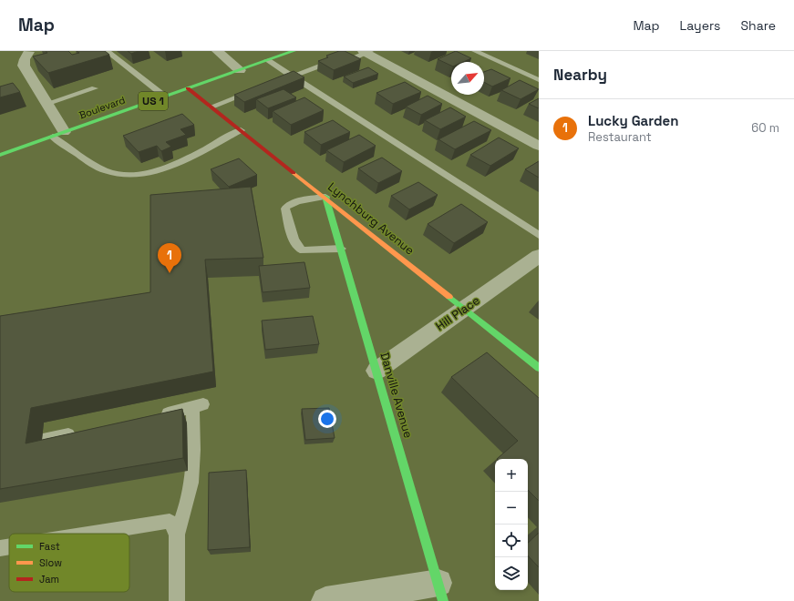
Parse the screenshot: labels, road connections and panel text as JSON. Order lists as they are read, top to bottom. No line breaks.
{"streets":{"street":["US 1","Boulevard","Lynchburg Avenue","Hill Place","Danville Avenue"]},"crossings":[["Boulevard","Lynchburg Avenue"],["Lynchburg Avenue","Hill Place"],["Lynchburg Avenue","Danville Avenue"],["Hill Place","Danville Avenue"]],"legend":["Fast","Slow","Jam"],"north":"top right","page":{"header":"Map","nav":["Map","Layers","Share"],"heading":"Nearby","list":[{"mark":"1","name":"Lucky Garden","note":"Restaurant","value":"60 m"}],"pins":"1","map_buttons":["+","−"]}}
